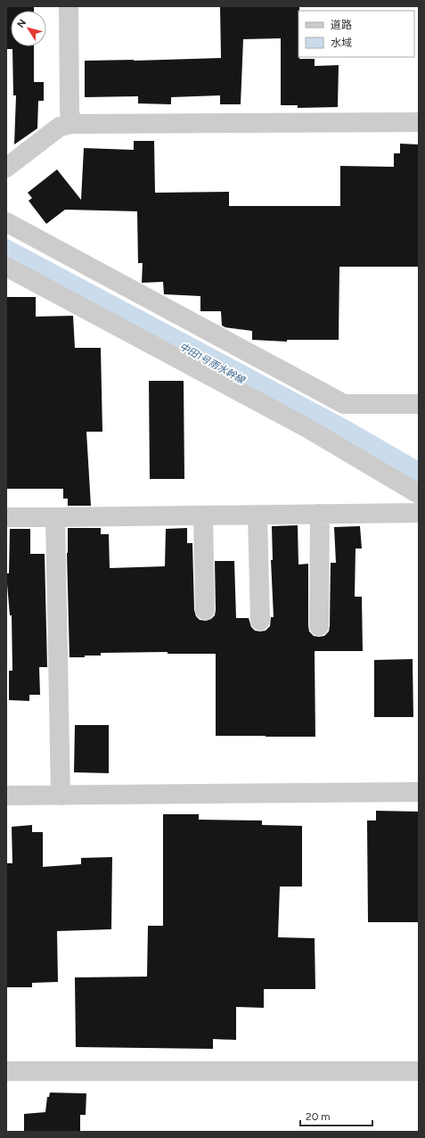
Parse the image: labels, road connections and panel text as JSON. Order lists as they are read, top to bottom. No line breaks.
{"water":["中田1号雨水幹線"],"legend":["道路","水域"],"scale_bar":"20 m","north":"top left"}
